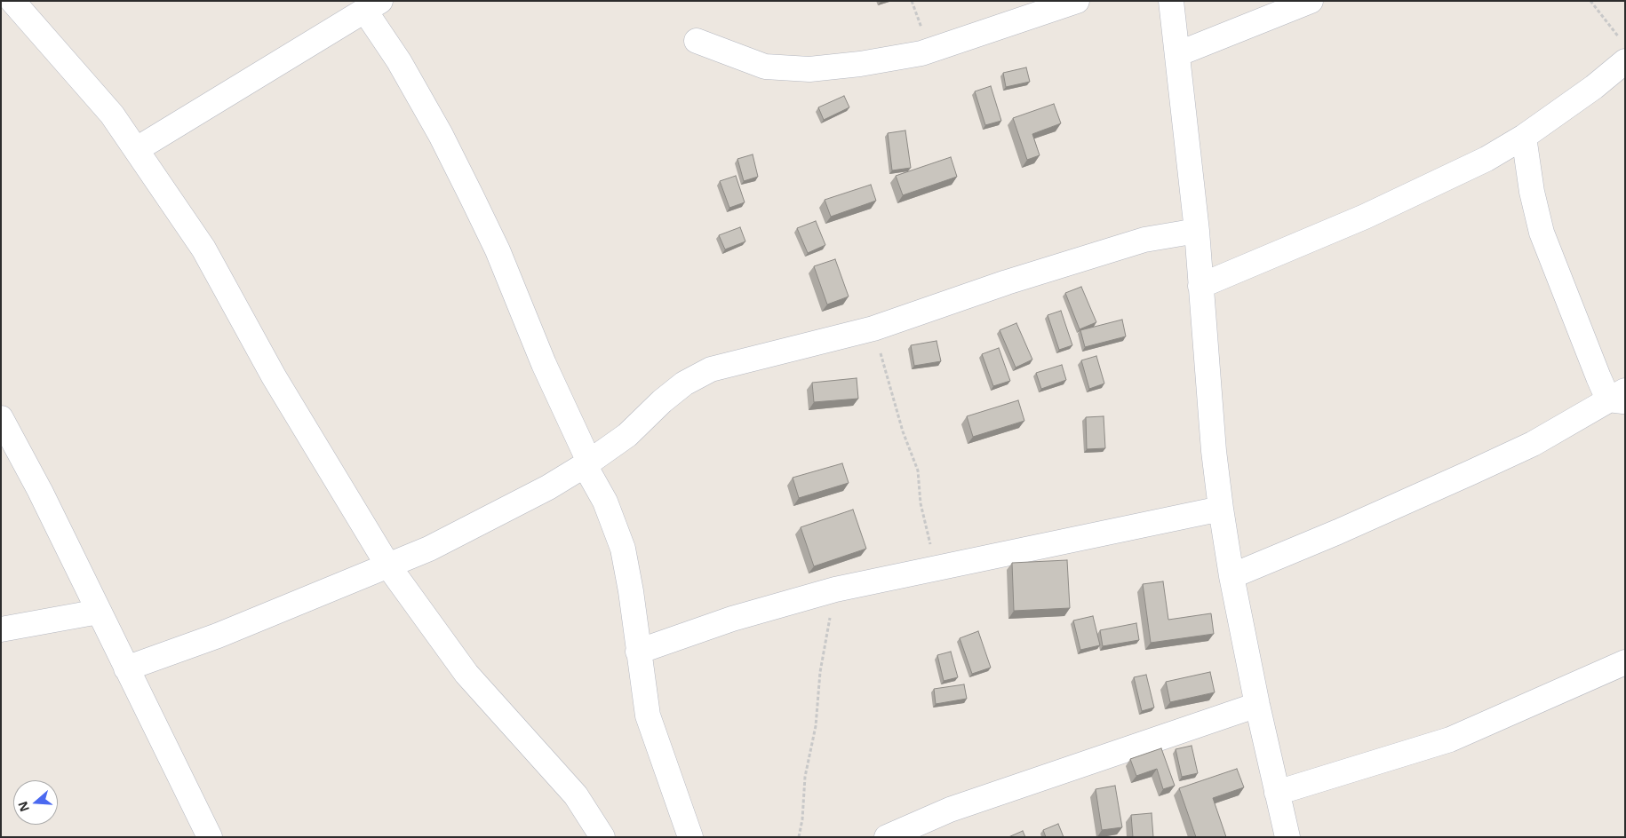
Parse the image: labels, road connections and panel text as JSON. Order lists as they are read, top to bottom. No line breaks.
{"north":"left"}
